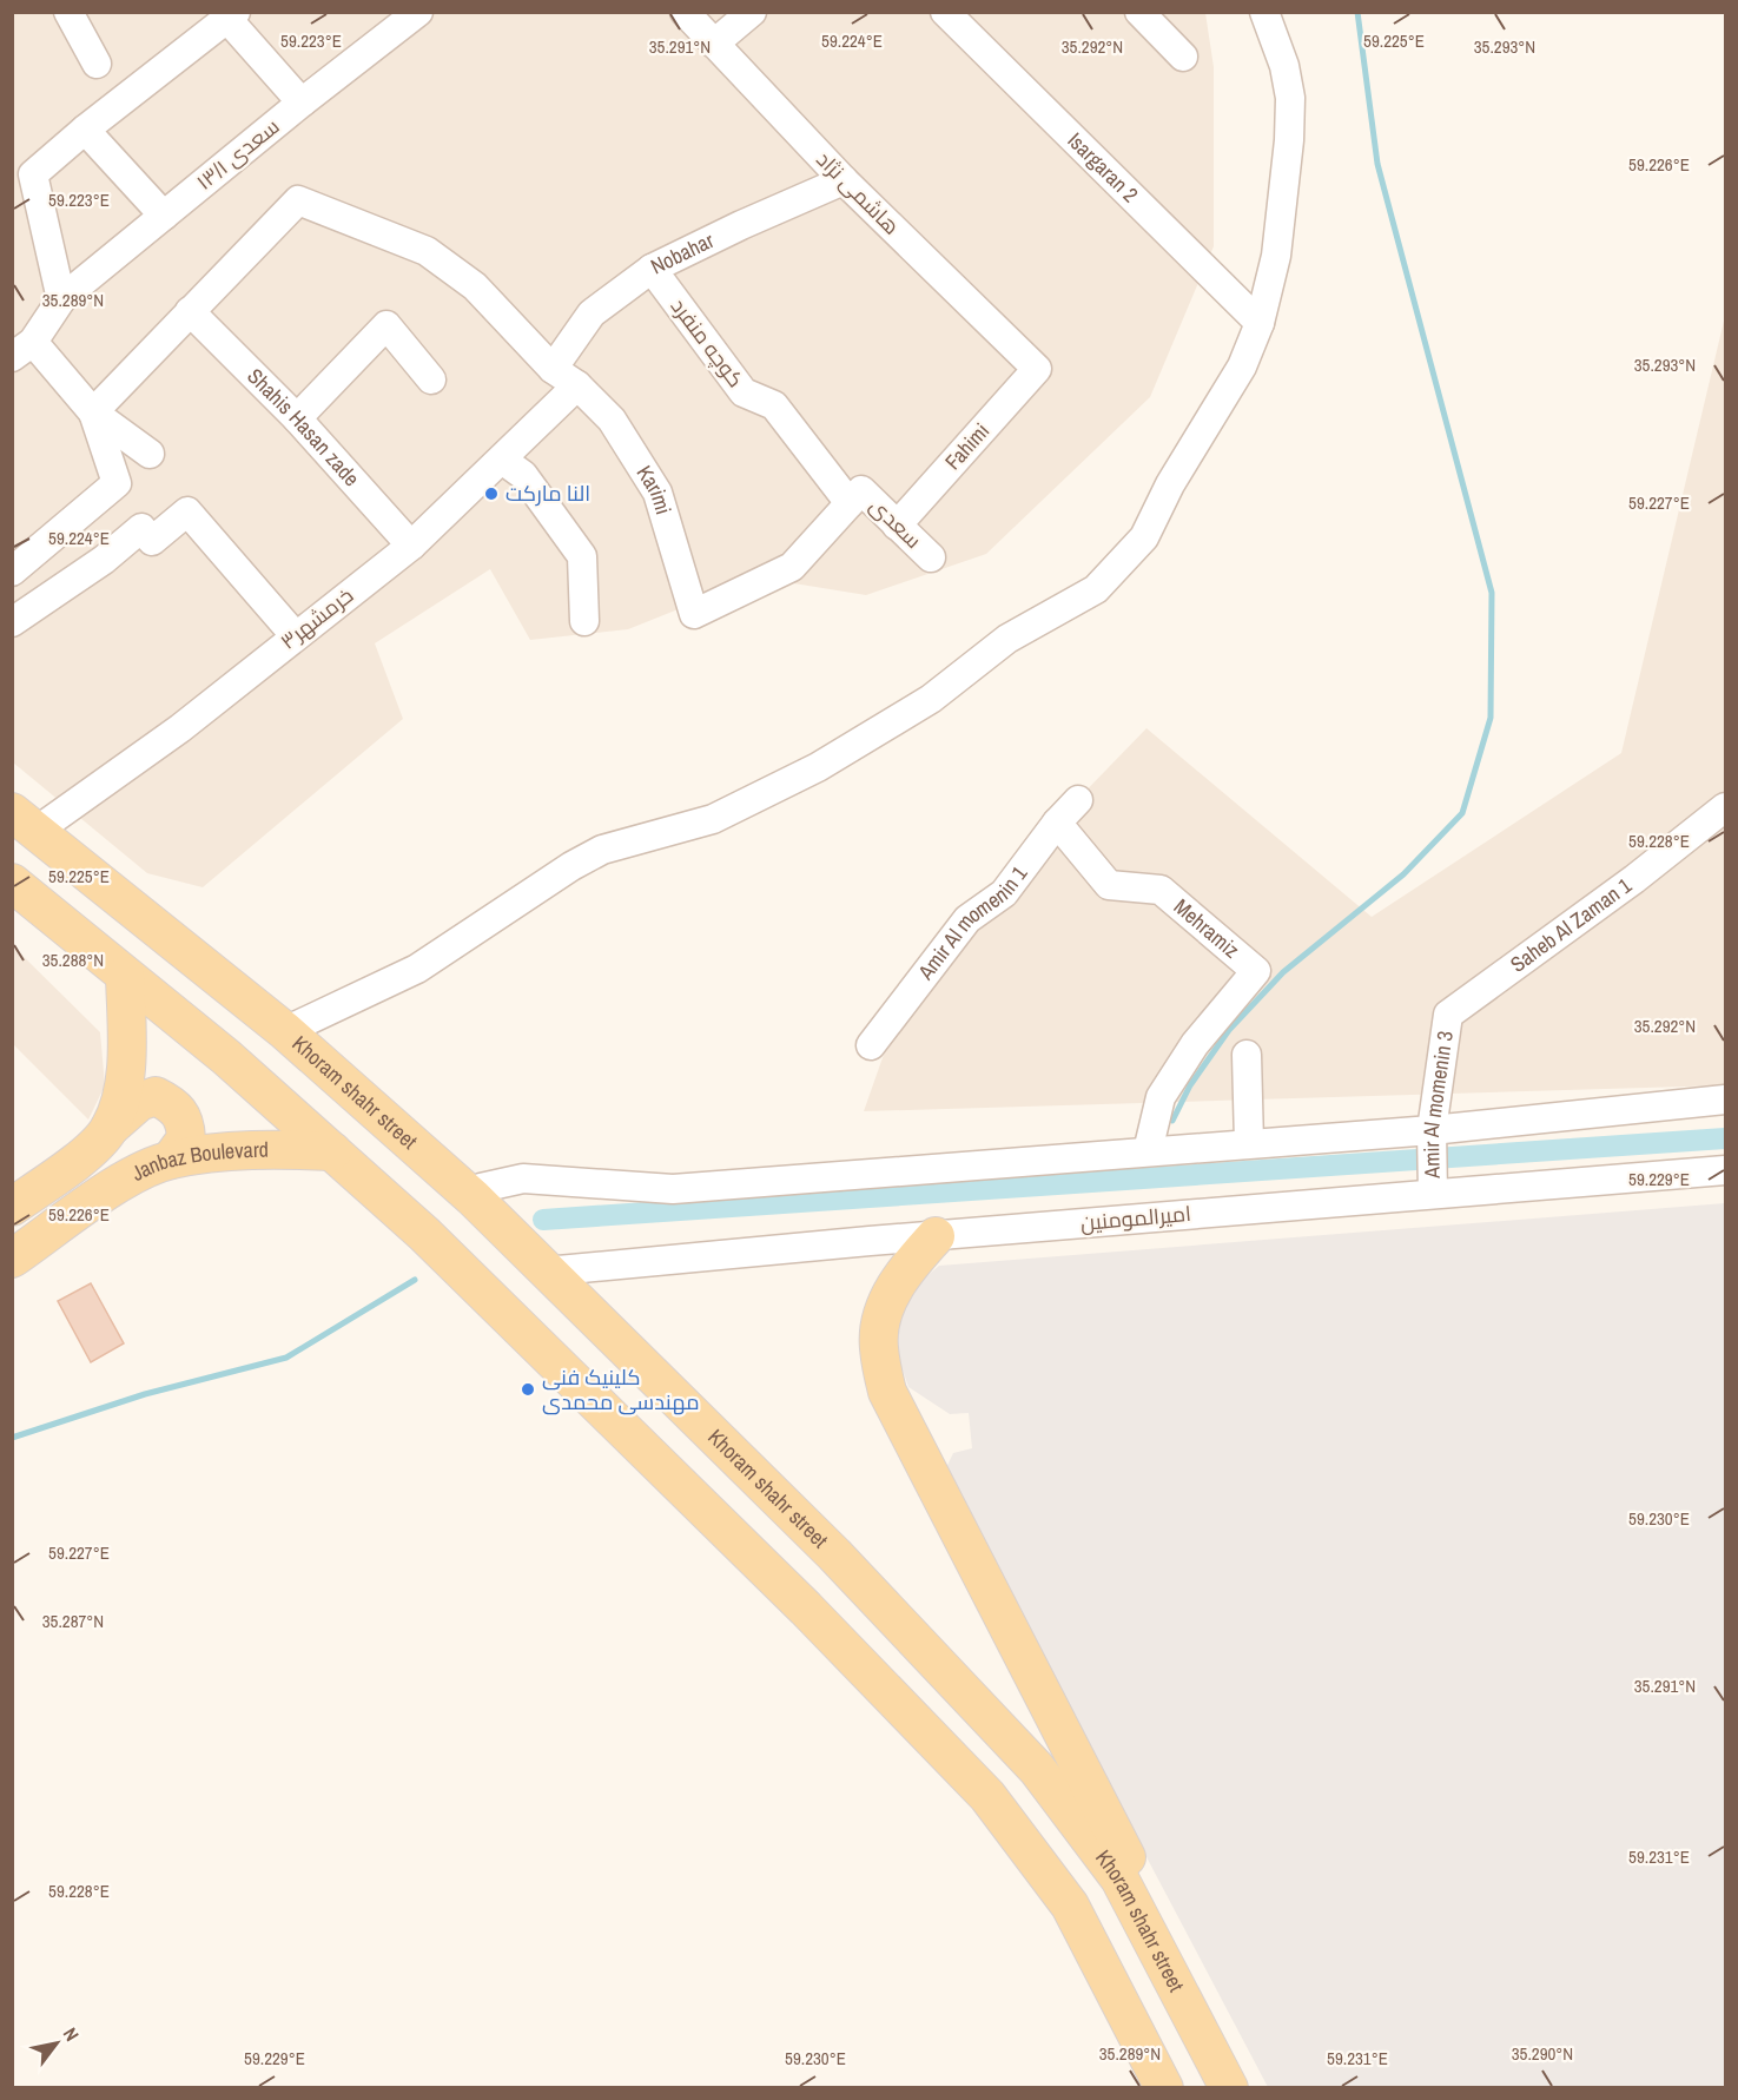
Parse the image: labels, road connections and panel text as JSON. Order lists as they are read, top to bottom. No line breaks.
{"streets":{"main road":["Khoram shahr street","Janbaz Boulevard"],"street":["سعدی ۱۳/۱","Isargaran 2","هاشمی نژاد","Nobahar","کوچه منفرد","Shahis Hasan zade","Fahimi","Karimi","سعدی","خرمشهر۳","Amir Al momenin 1","Saheb Al Zaman 1","Mehramiz","Amir Al momenin 3","امیرالمومنین"]},"crossings":[["هاشمی نژاد","Nobahar"],["هاشمی نژاد","Fahimi"],["Nobahar","کوچه منفرد"],["Nobahar","Karimi"],["کوچه منفرد","Karimi"],["کوچه منفرد","سعدی"],["Shahis Hasan zade","Karimi"],["Shahis Hasan zade","خرمشهر۳"],["Fahimi","سعدی"],["Karimi","سعدی"],["Karimi","خرمشهر۳"],["خرمشهر۳","Khoram shahr street"],["Amir Al momenin 1","Mehramiz"],["Saheb Al Zaman 1","Amir Al momenin 3"],["Khoram shahr street","امیرالمومنین"],["Amir Al momenin 3","امیرالمومنین"]],"places":["النا مارکت","کلینیک فنی مهندسی محمدی"],"north":"top right","coordinates":["59.223°E","59.224°E","59.225°E","35.291°N","35.292°N","35.293°N","59.226°E","35.289°N","59.227°E","59.228°E","35.288°N","59.229°E","59.230°E","35.287°N","59.231°E","35.290°N"]}
